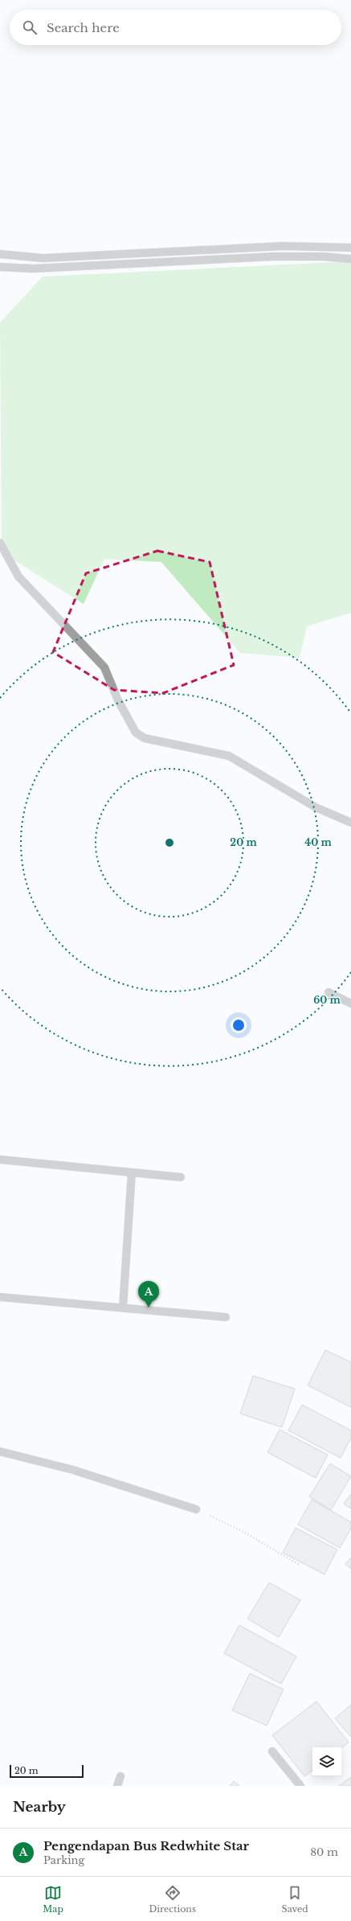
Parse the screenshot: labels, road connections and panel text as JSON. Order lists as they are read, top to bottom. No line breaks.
{"scale_bar":"20 m","page":{"search":"Search here","pins":"A","scale":"20 m","heading":"Nearby","list":[{"mark":"A","name":"Pengendapan Bus Redwhite Star","note":"Parking","value":"80 m"}],"nav":["Map","Directions","Saved"]},"rings":["20 m","40 m","60 m"]}
